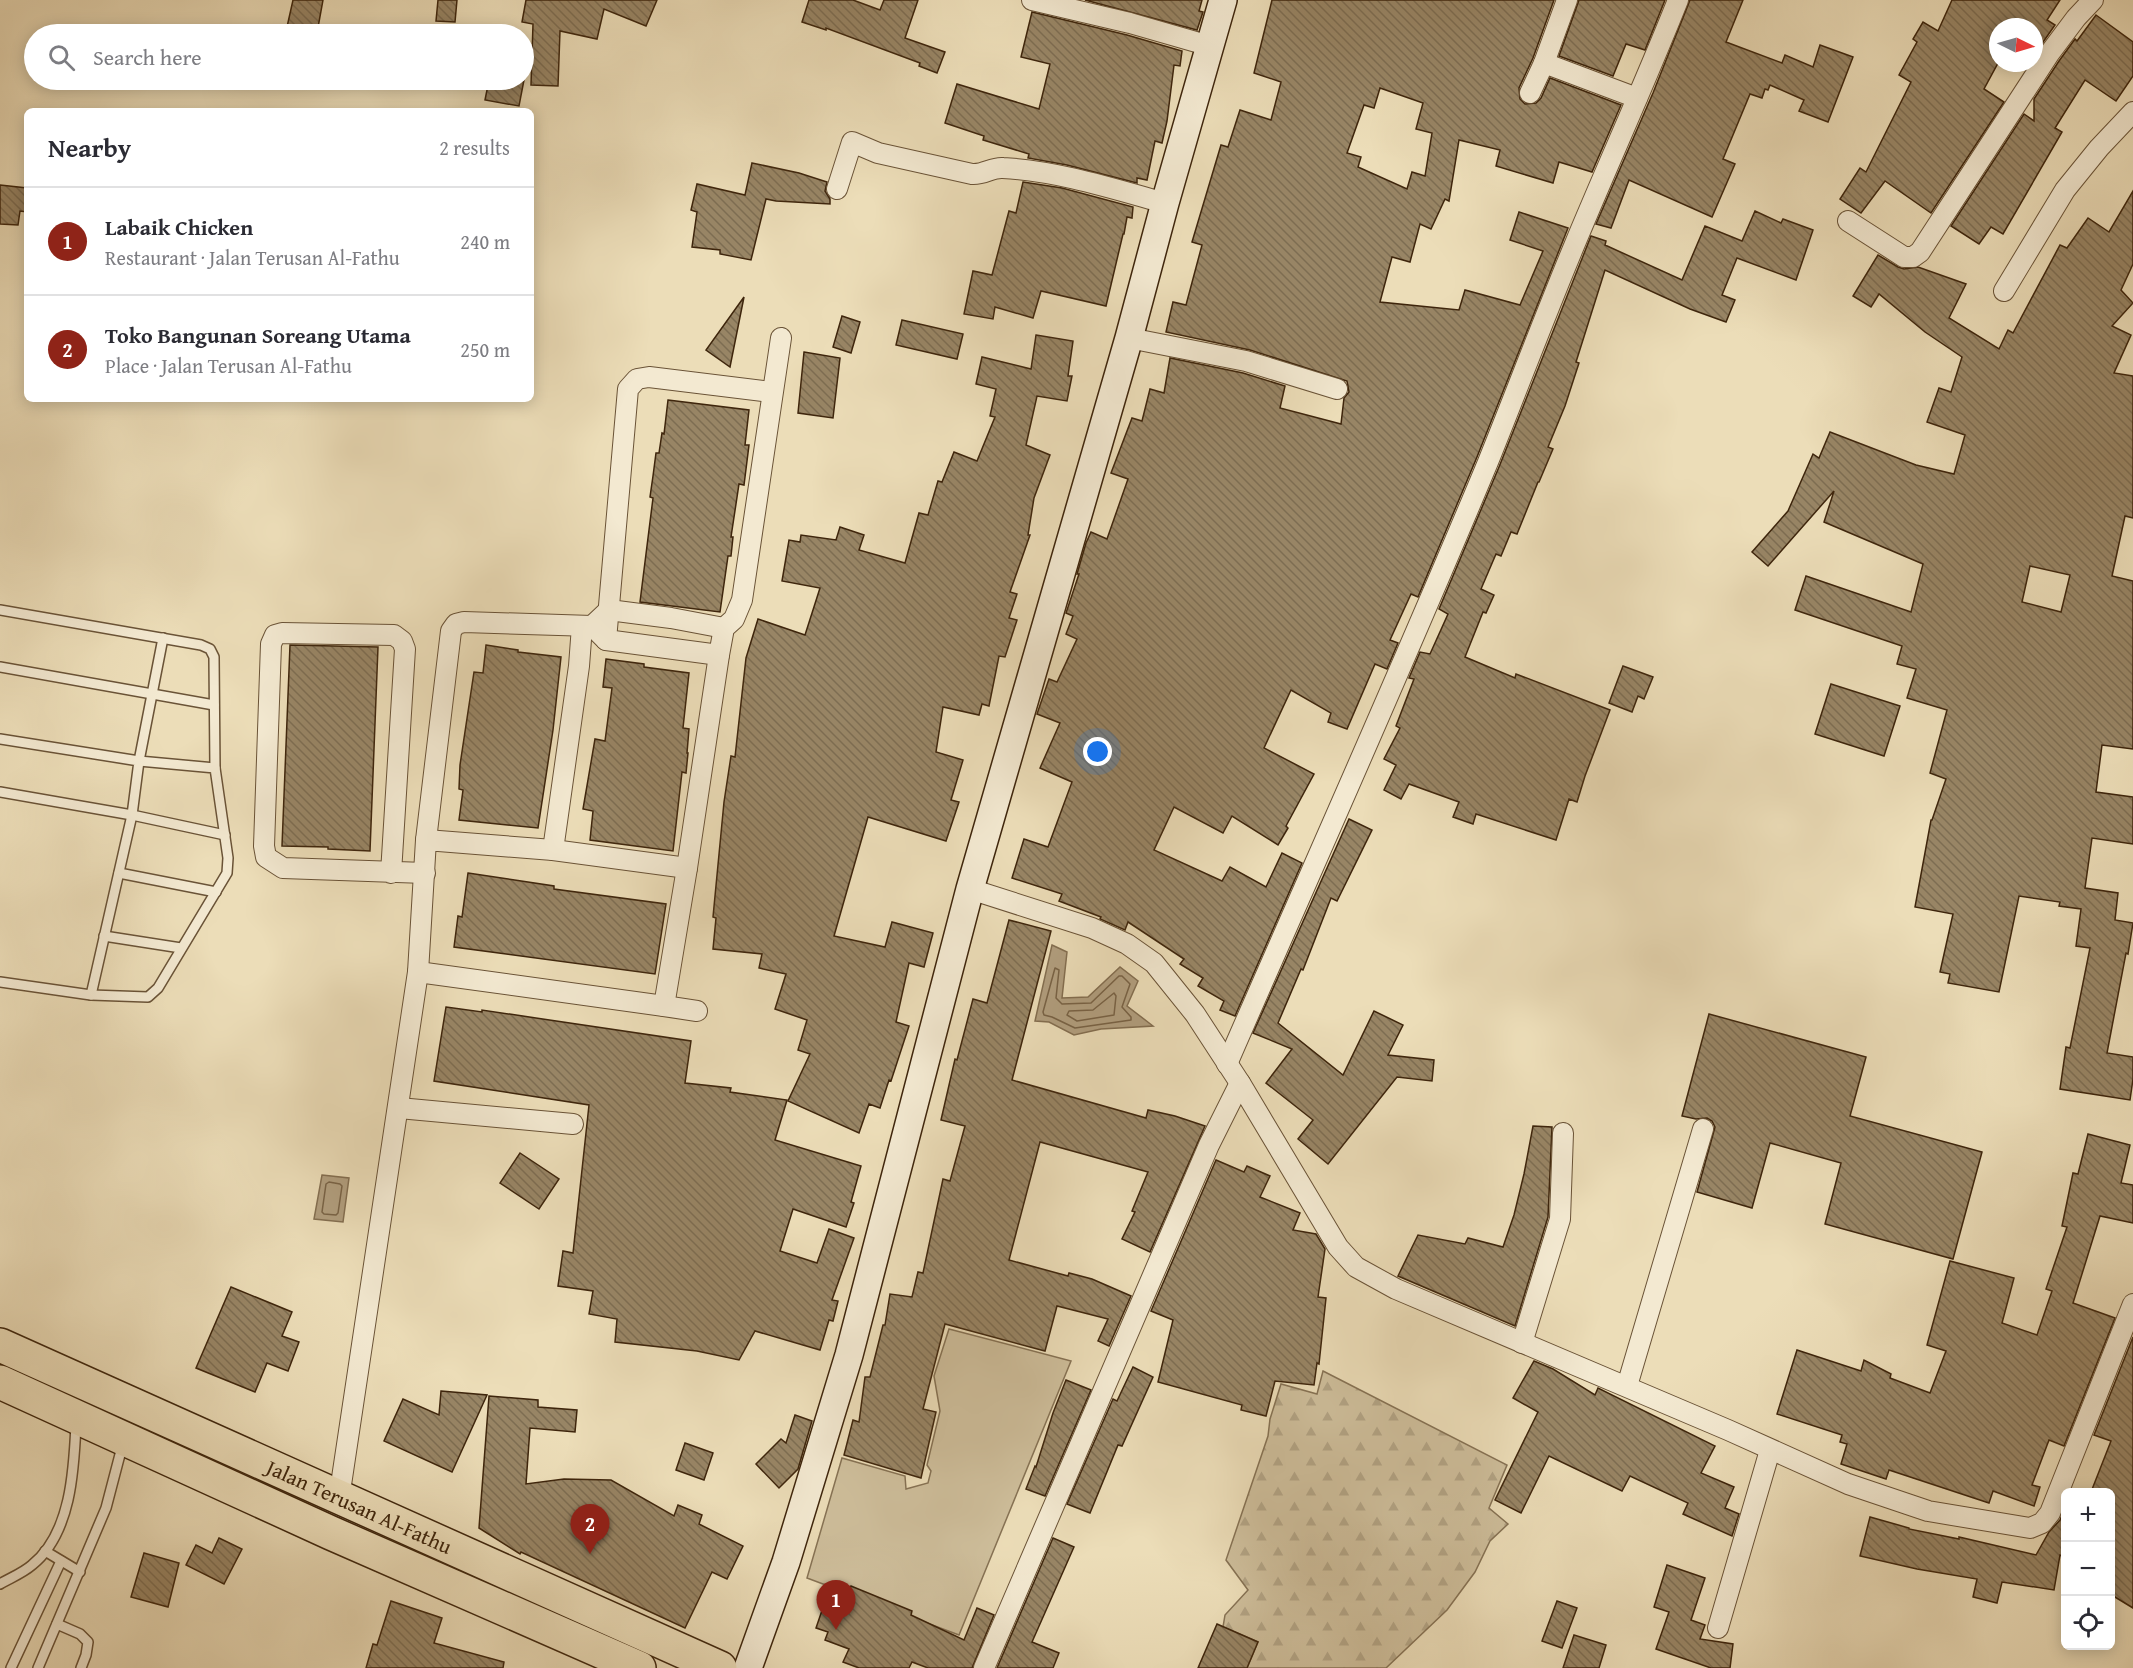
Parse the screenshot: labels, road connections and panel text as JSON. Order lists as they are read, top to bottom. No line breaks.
{"streets":{"highway":["Jalan Terusan Al-Fathu"]},"north":"right","page":{"search":"Search here","heading":["Nearby","2 results"],"list":[{"mark":"1","name":"Labaik Chicken","note":"Restaurant · Jalan Terusan Al-Fathu","value":"240 m"},{"mark":"2","name":"Toko Bangunan Soreang Utama","note":"Place · Jalan Terusan Al-Fathu","value":"250 m"}],"map_buttons":["+","−"],"pins":["2","1"]}}
